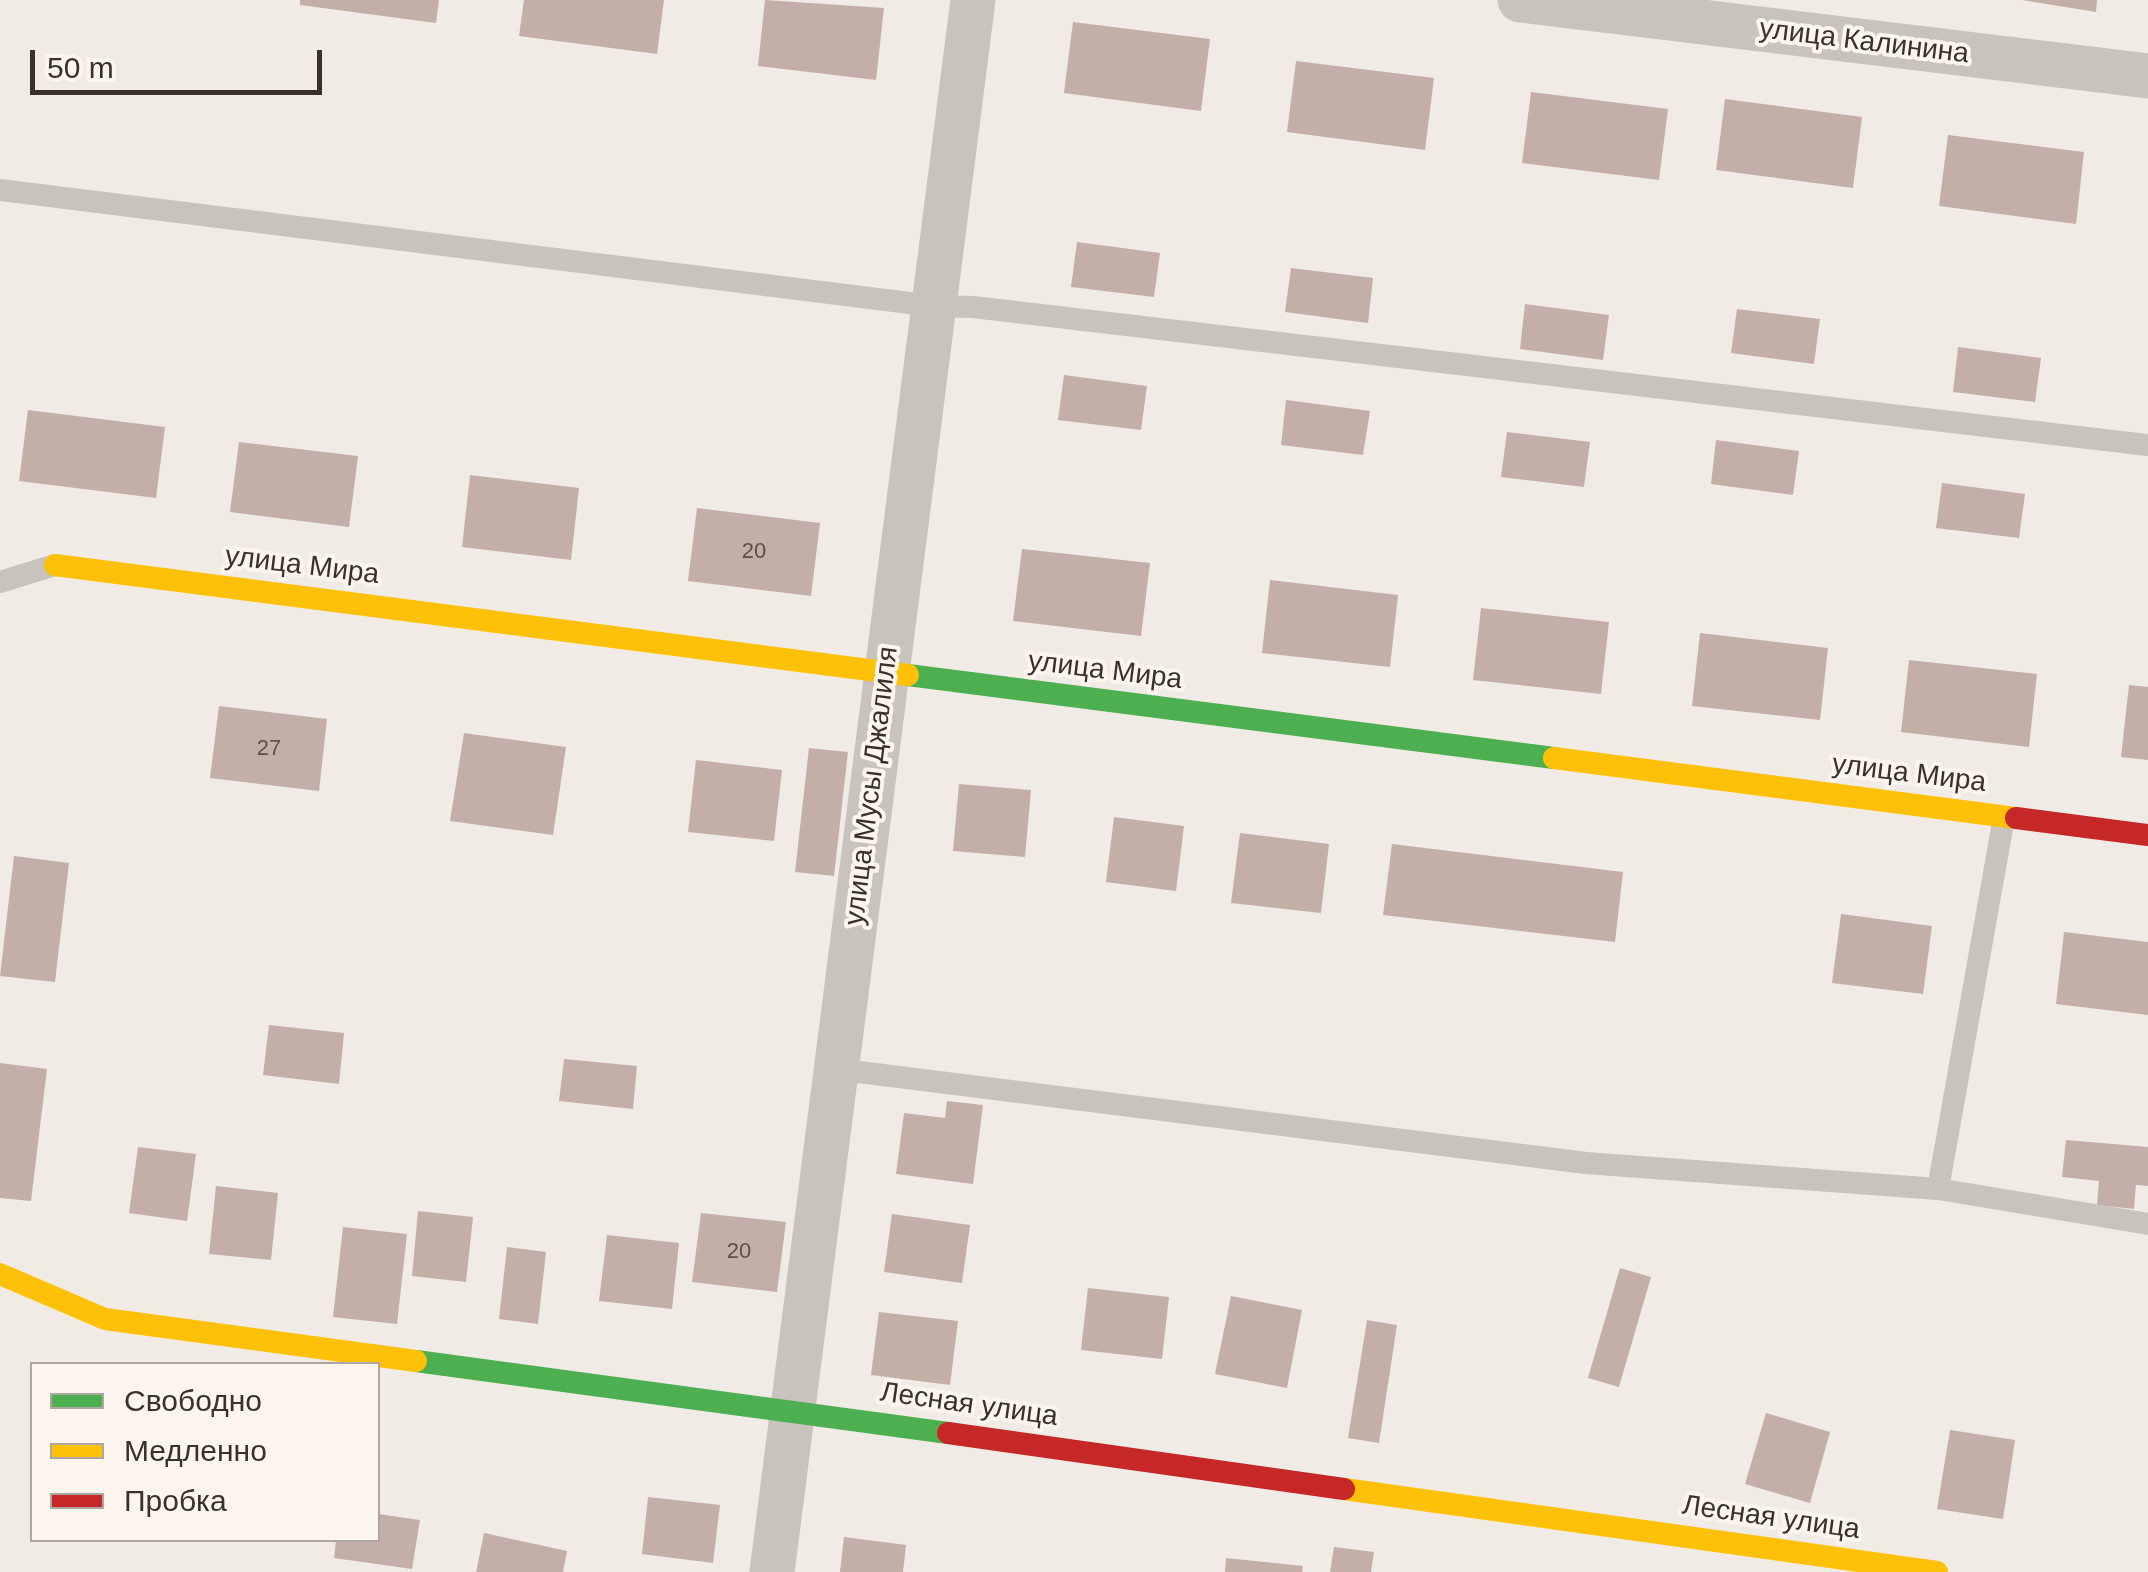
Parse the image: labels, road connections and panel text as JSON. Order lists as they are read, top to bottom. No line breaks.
{"streets":{"street":["улица Калинина","улица Мира","улица Мусы Джалиля","Лесная улица"]},"crossings":[["улица Мира","улица Мусы Джалиля"],["улица Мусы Джалиля","Лесная улица"]],"house_numbers":["20","27","20"],"legend":["Свободно","Медленно","Пробка"],"scale_bar":"50 m"}
